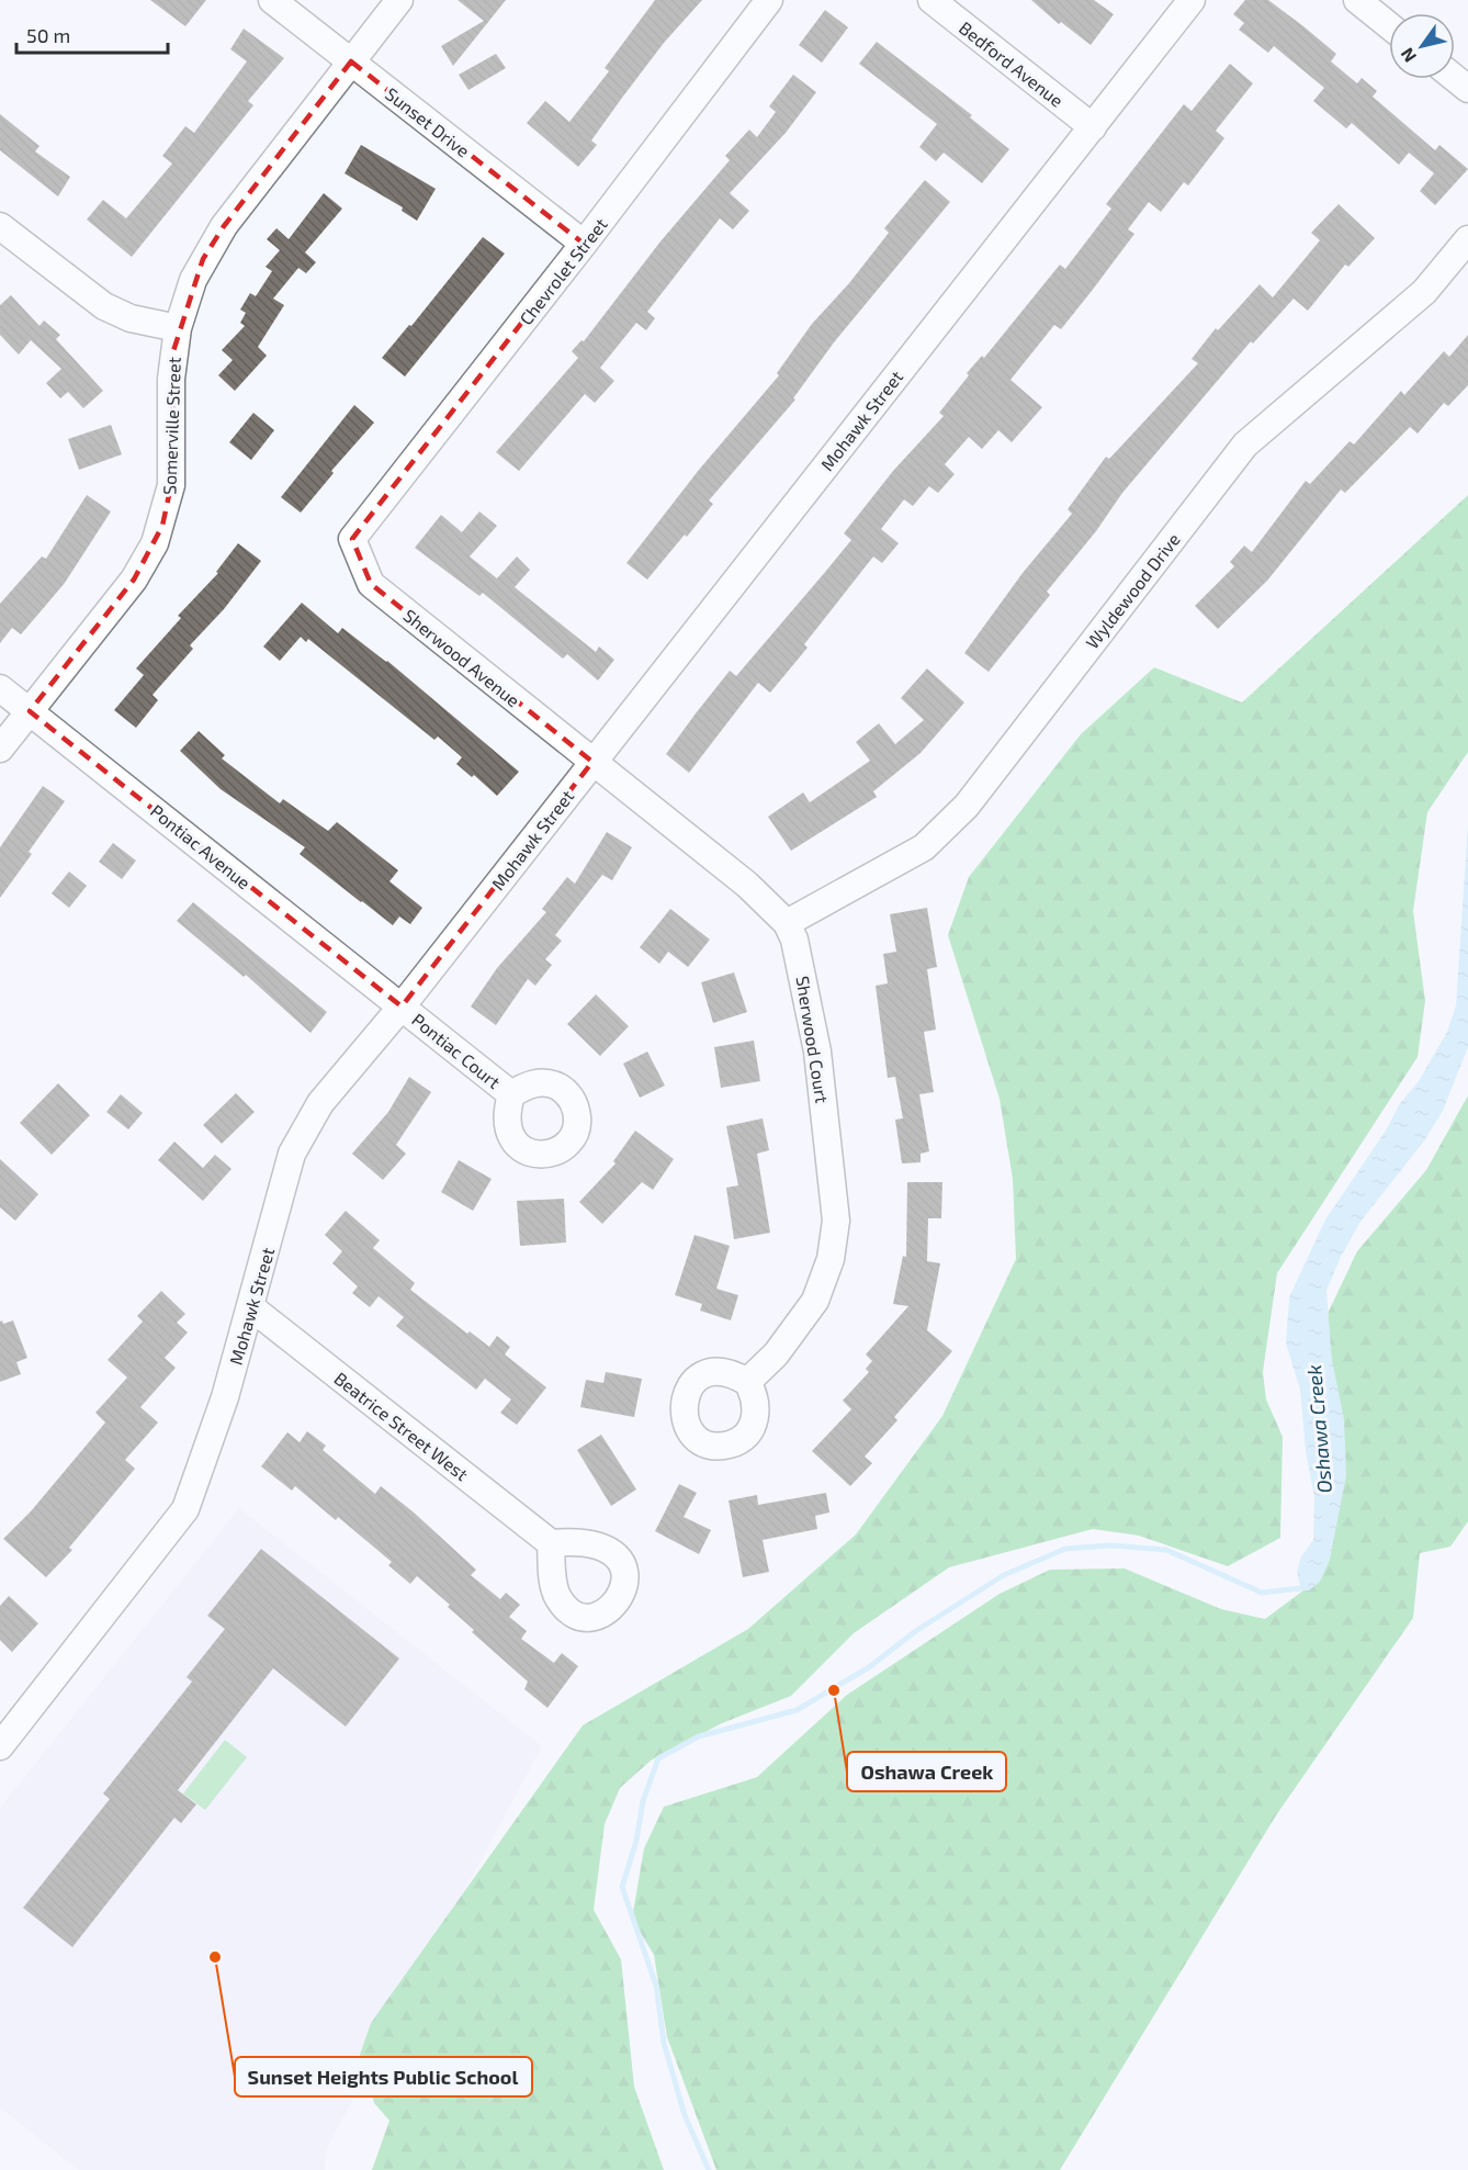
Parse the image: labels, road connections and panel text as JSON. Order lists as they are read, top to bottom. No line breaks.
{"streets":{"street":["Bedford Avenue","Sunset Drive","Chevrolet Street","Mohawk Street","Somerville Street","Wyldewood Drive","Sherwood Avenue","Pontiac Avenue","Sherwood Court","Pontiac Court","Beatrice Street West"]},"crossings":[["Bedford Avenue","Mohawk Street"],["Sunset Drive","Chevrolet Street"],["Sunset Drive","Somerville Street"],["Chevrolet Street","Sherwood Avenue"],["Mohawk Street","Sherwood Avenue"],["Mohawk Street","Pontiac Avenue"],["Mohawk Street","Sherwood Court"],["Mohawk Street","Pontiac Court"],["Mohawk Street","Beatrice Street West"],["Somerville Street","Pontiac Avenue"],["Wyldewood Drive","Sherwood Court"],["Sherwood Avenue","Sherwood Court"],["Pontiac Avenue","Pontiac Court"]],"water":["Oshawa Creek"],"places":["Oshawa Creek","Sunset Heights Public School"],"scale_bar":"50 m","north":"bottom left"}
